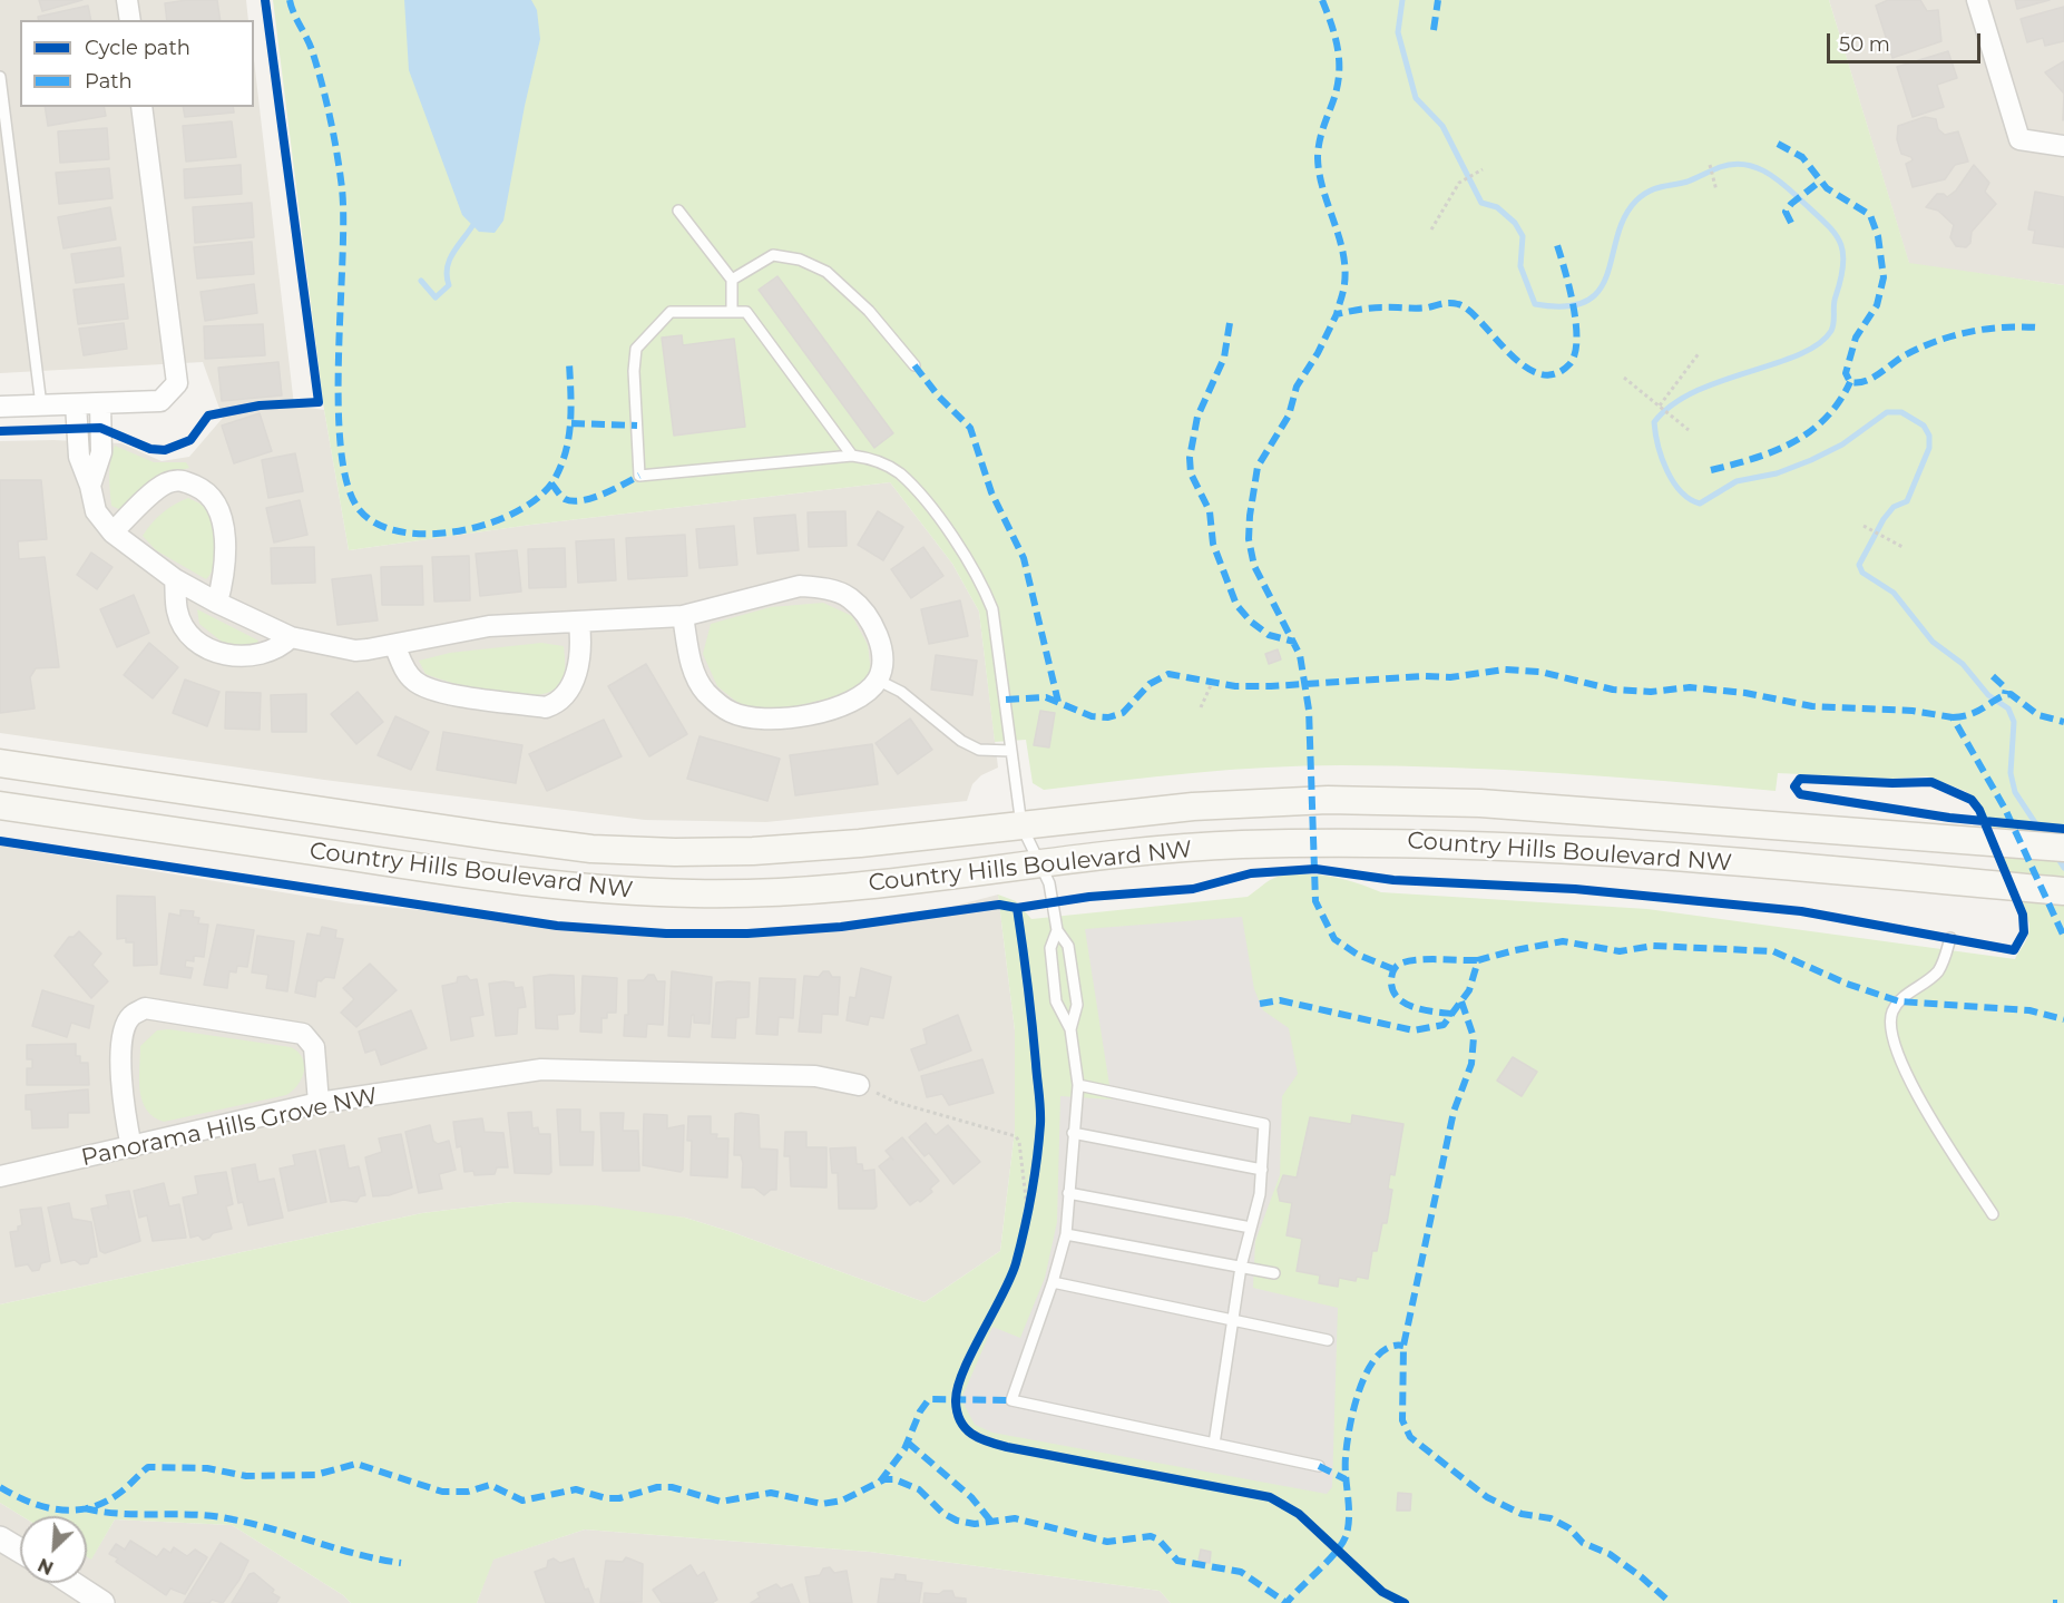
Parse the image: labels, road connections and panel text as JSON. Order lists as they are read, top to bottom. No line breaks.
{"streets":{"main road":["Country Hills Boulevard NW"],"street":["Panorama Hills Grove NW"]},"legend":["Cycle path","Path"],"scale_bar":"50 m","north":"bottom left"}
